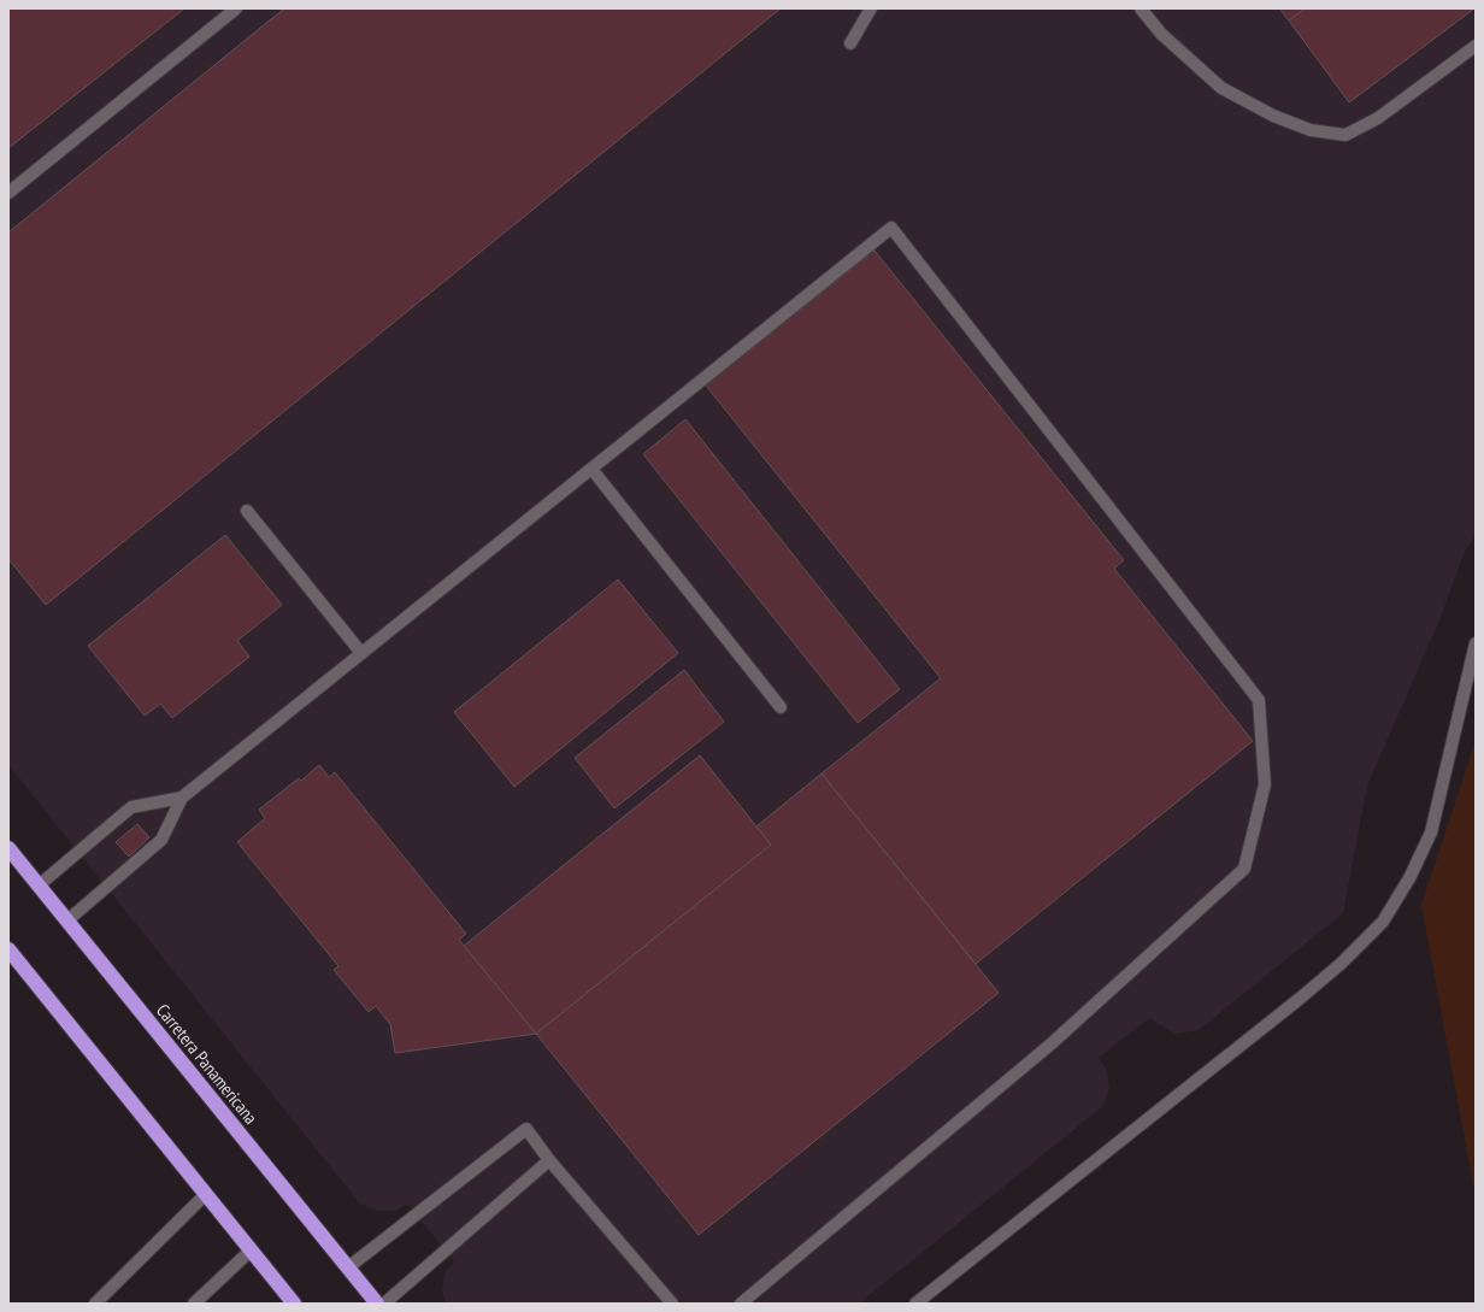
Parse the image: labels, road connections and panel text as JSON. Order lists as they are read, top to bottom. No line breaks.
{"streets":{"highway":["Carretera Panamericana"]}}
